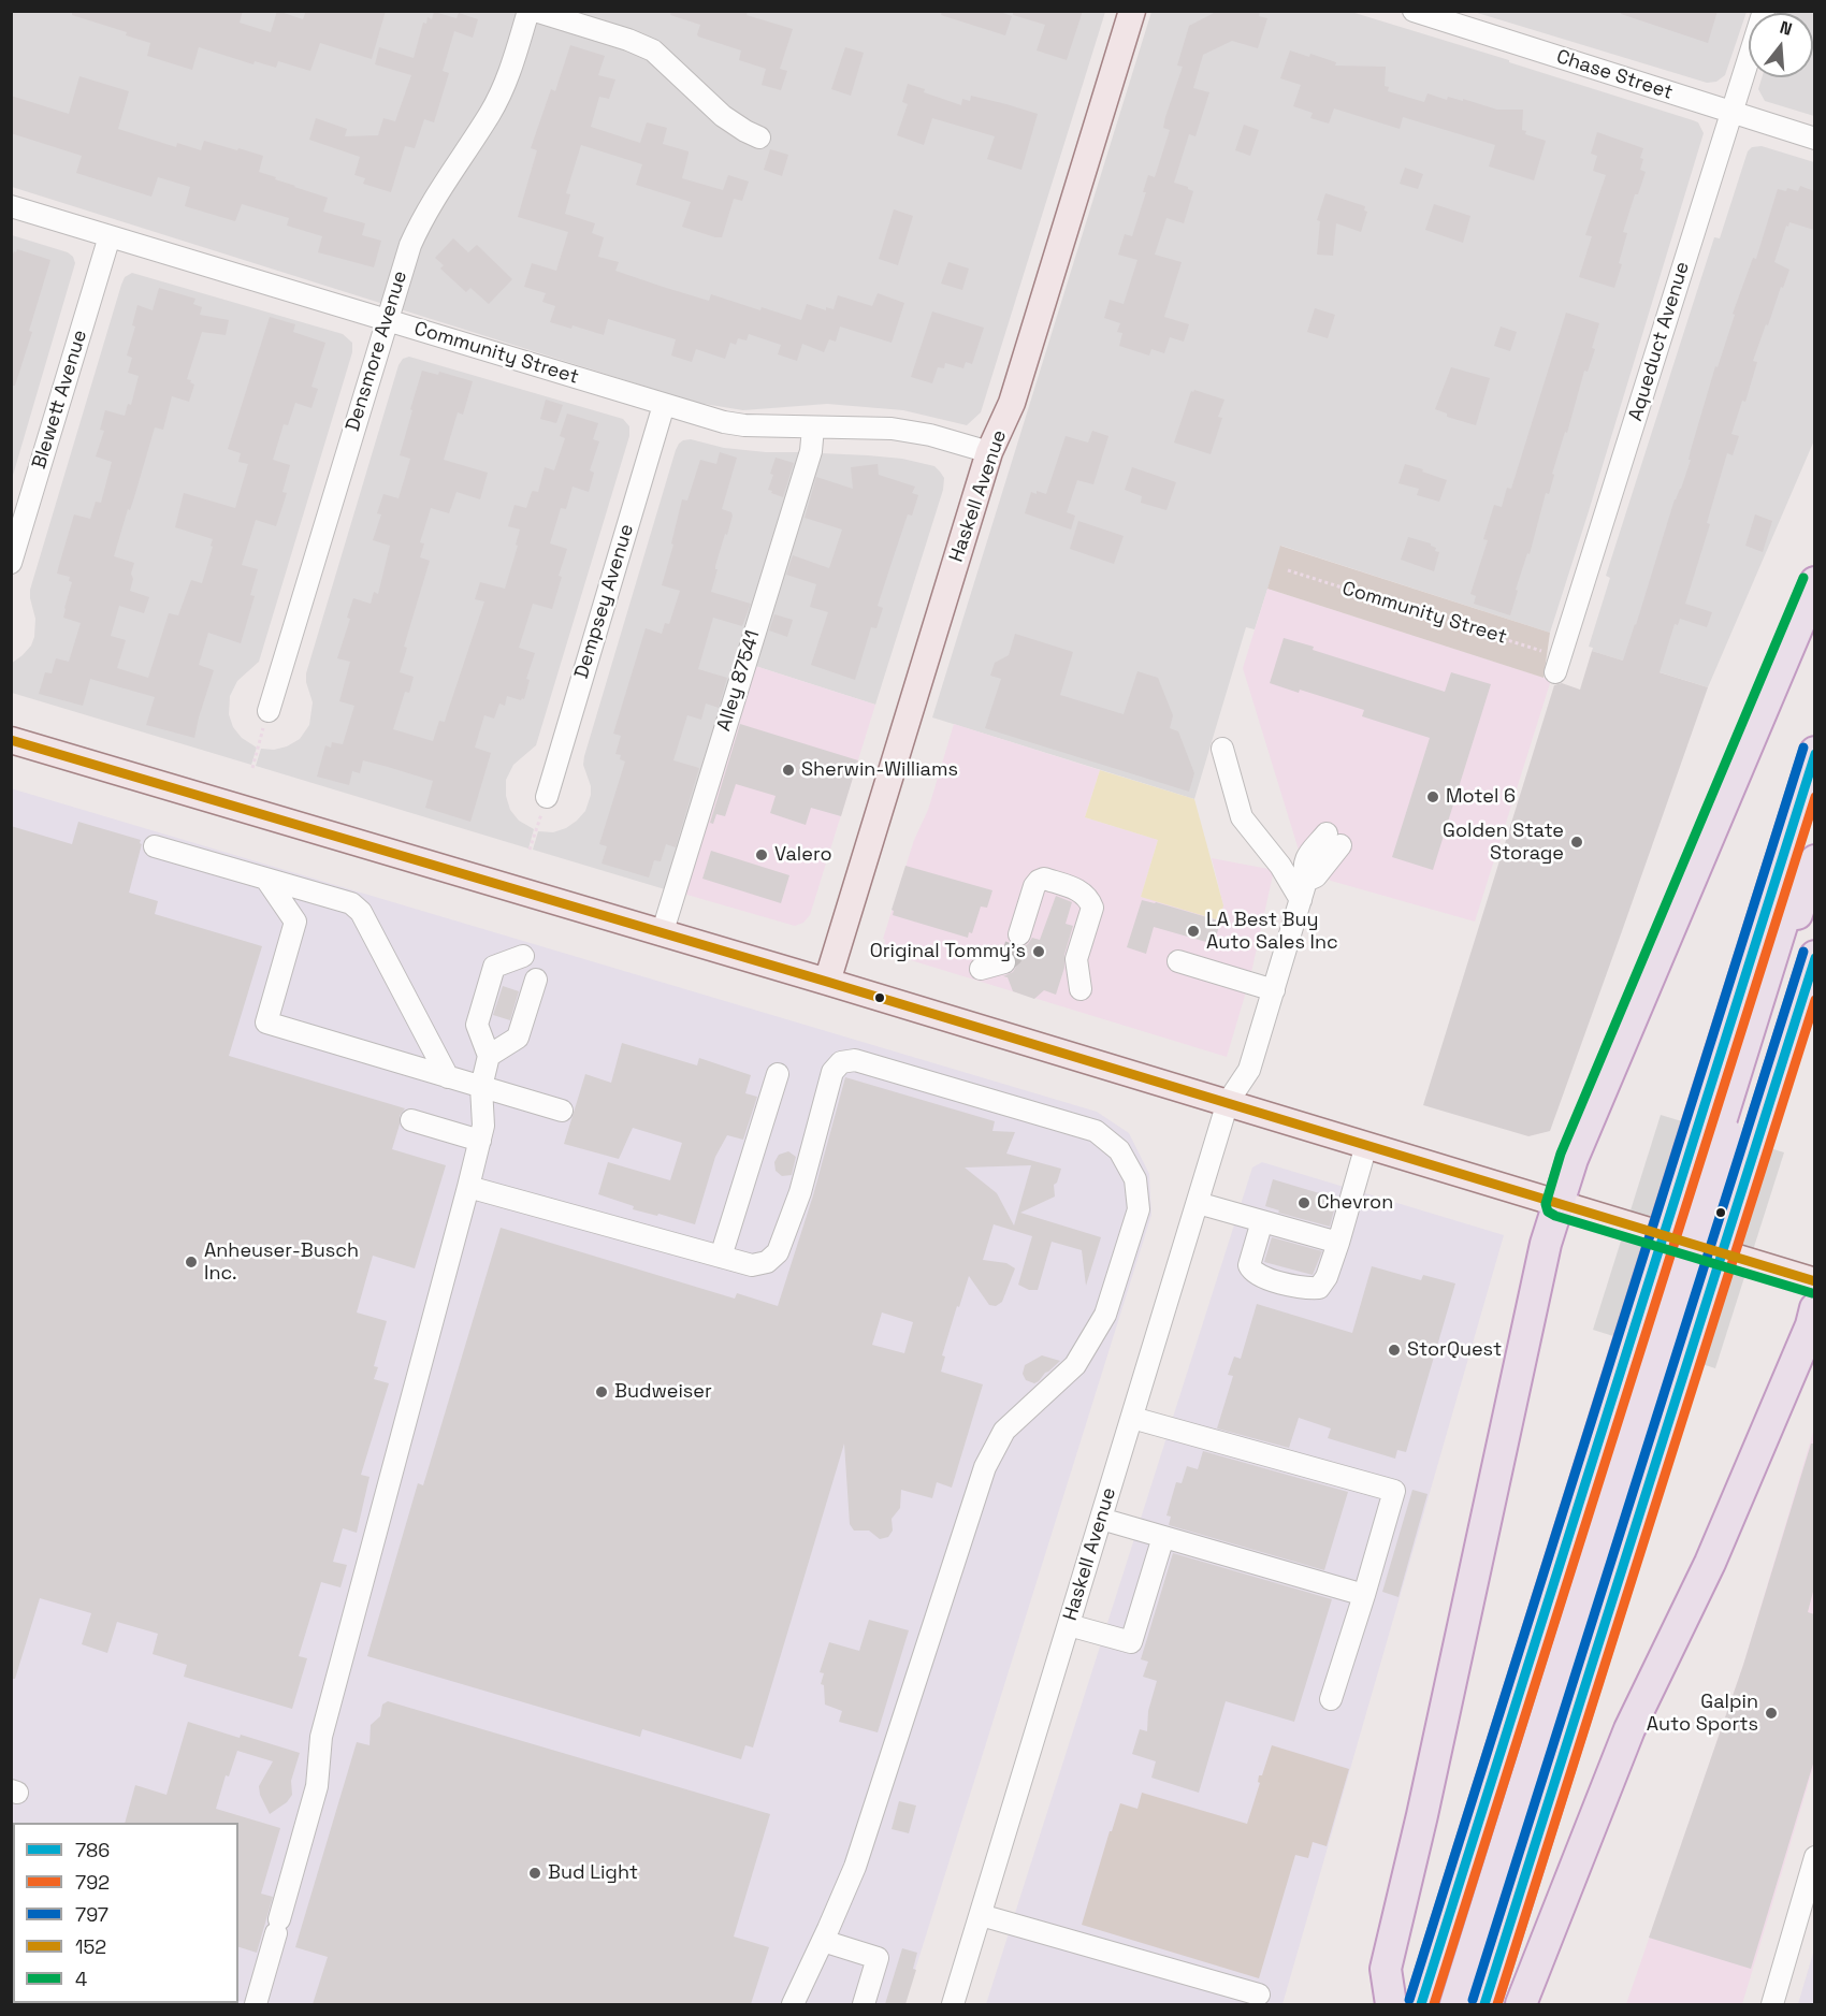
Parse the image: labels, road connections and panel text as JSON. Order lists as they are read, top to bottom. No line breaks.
{"streets":{"main road":["Haskell Avenue"],"street":["Chase Street","Aqueduct Avenue","Densmore Avenue","Community Street","Blewett Avenue","Dempsey Avenue","Alley 87541"]},"crossings":[["Chase Street","Aqueduct Avenue"],["Aqueduct Avenue","Community Street"],["Densmore Avenue","Community Street"],["Community Street","Blewett Avenue"],["Community Street","Haskell Avenue"],["Community Street","Dempsey Avenue"],["Community Street","Alley 87541"]],"places":["Sherwin-Williams","Motel 6","Golden State Storage","Valero","LA Best Buy Auto Sales Inc","Original Tommy's","Chevron","Anheuser-Busch Inc.","StorQuest","Budweiser","Galpin Auto Sports","Bud Light"],"lines":["transit line 4","transit line 152","transit line 797","transit line 786","transit line 792"],"legend":["786","792","797","152","4"],"north":"top"}
